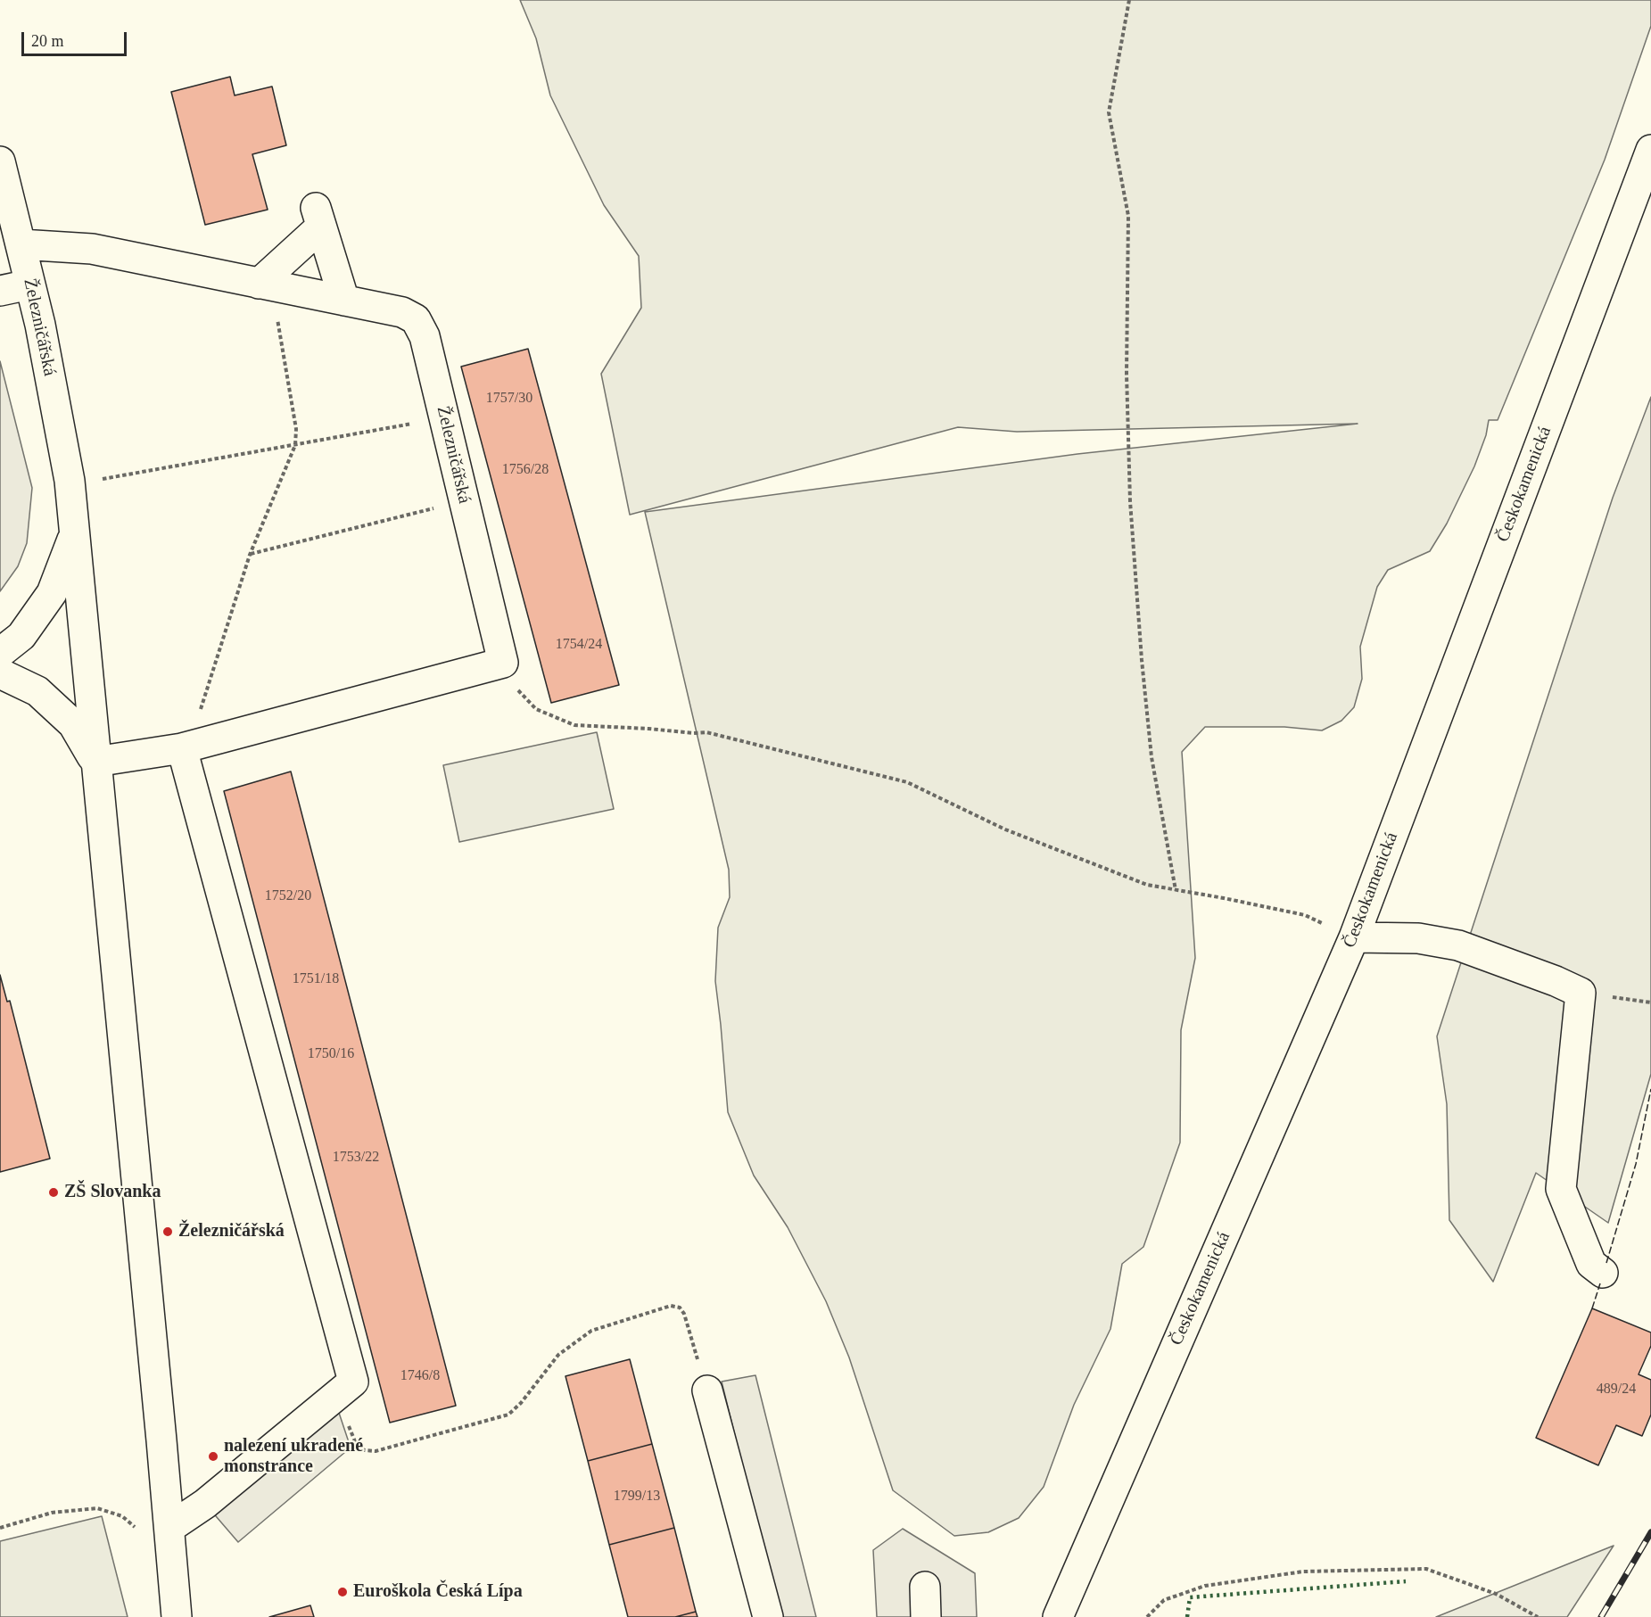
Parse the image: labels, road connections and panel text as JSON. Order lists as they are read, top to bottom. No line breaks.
{"streets":{"street":["Železničářská","Českokamenická"]},"places":["ZŠ Slovanka","Železničářská","nalezení ukradené monstrance","Euroškola Česká Lípa"],"house_numbers":["1757/30","1756/28","1754/24","1752/20","1751/18","1750/16","1753/22","1746/8","489/24","1799/13"],"scale_bar":"20 m"}
